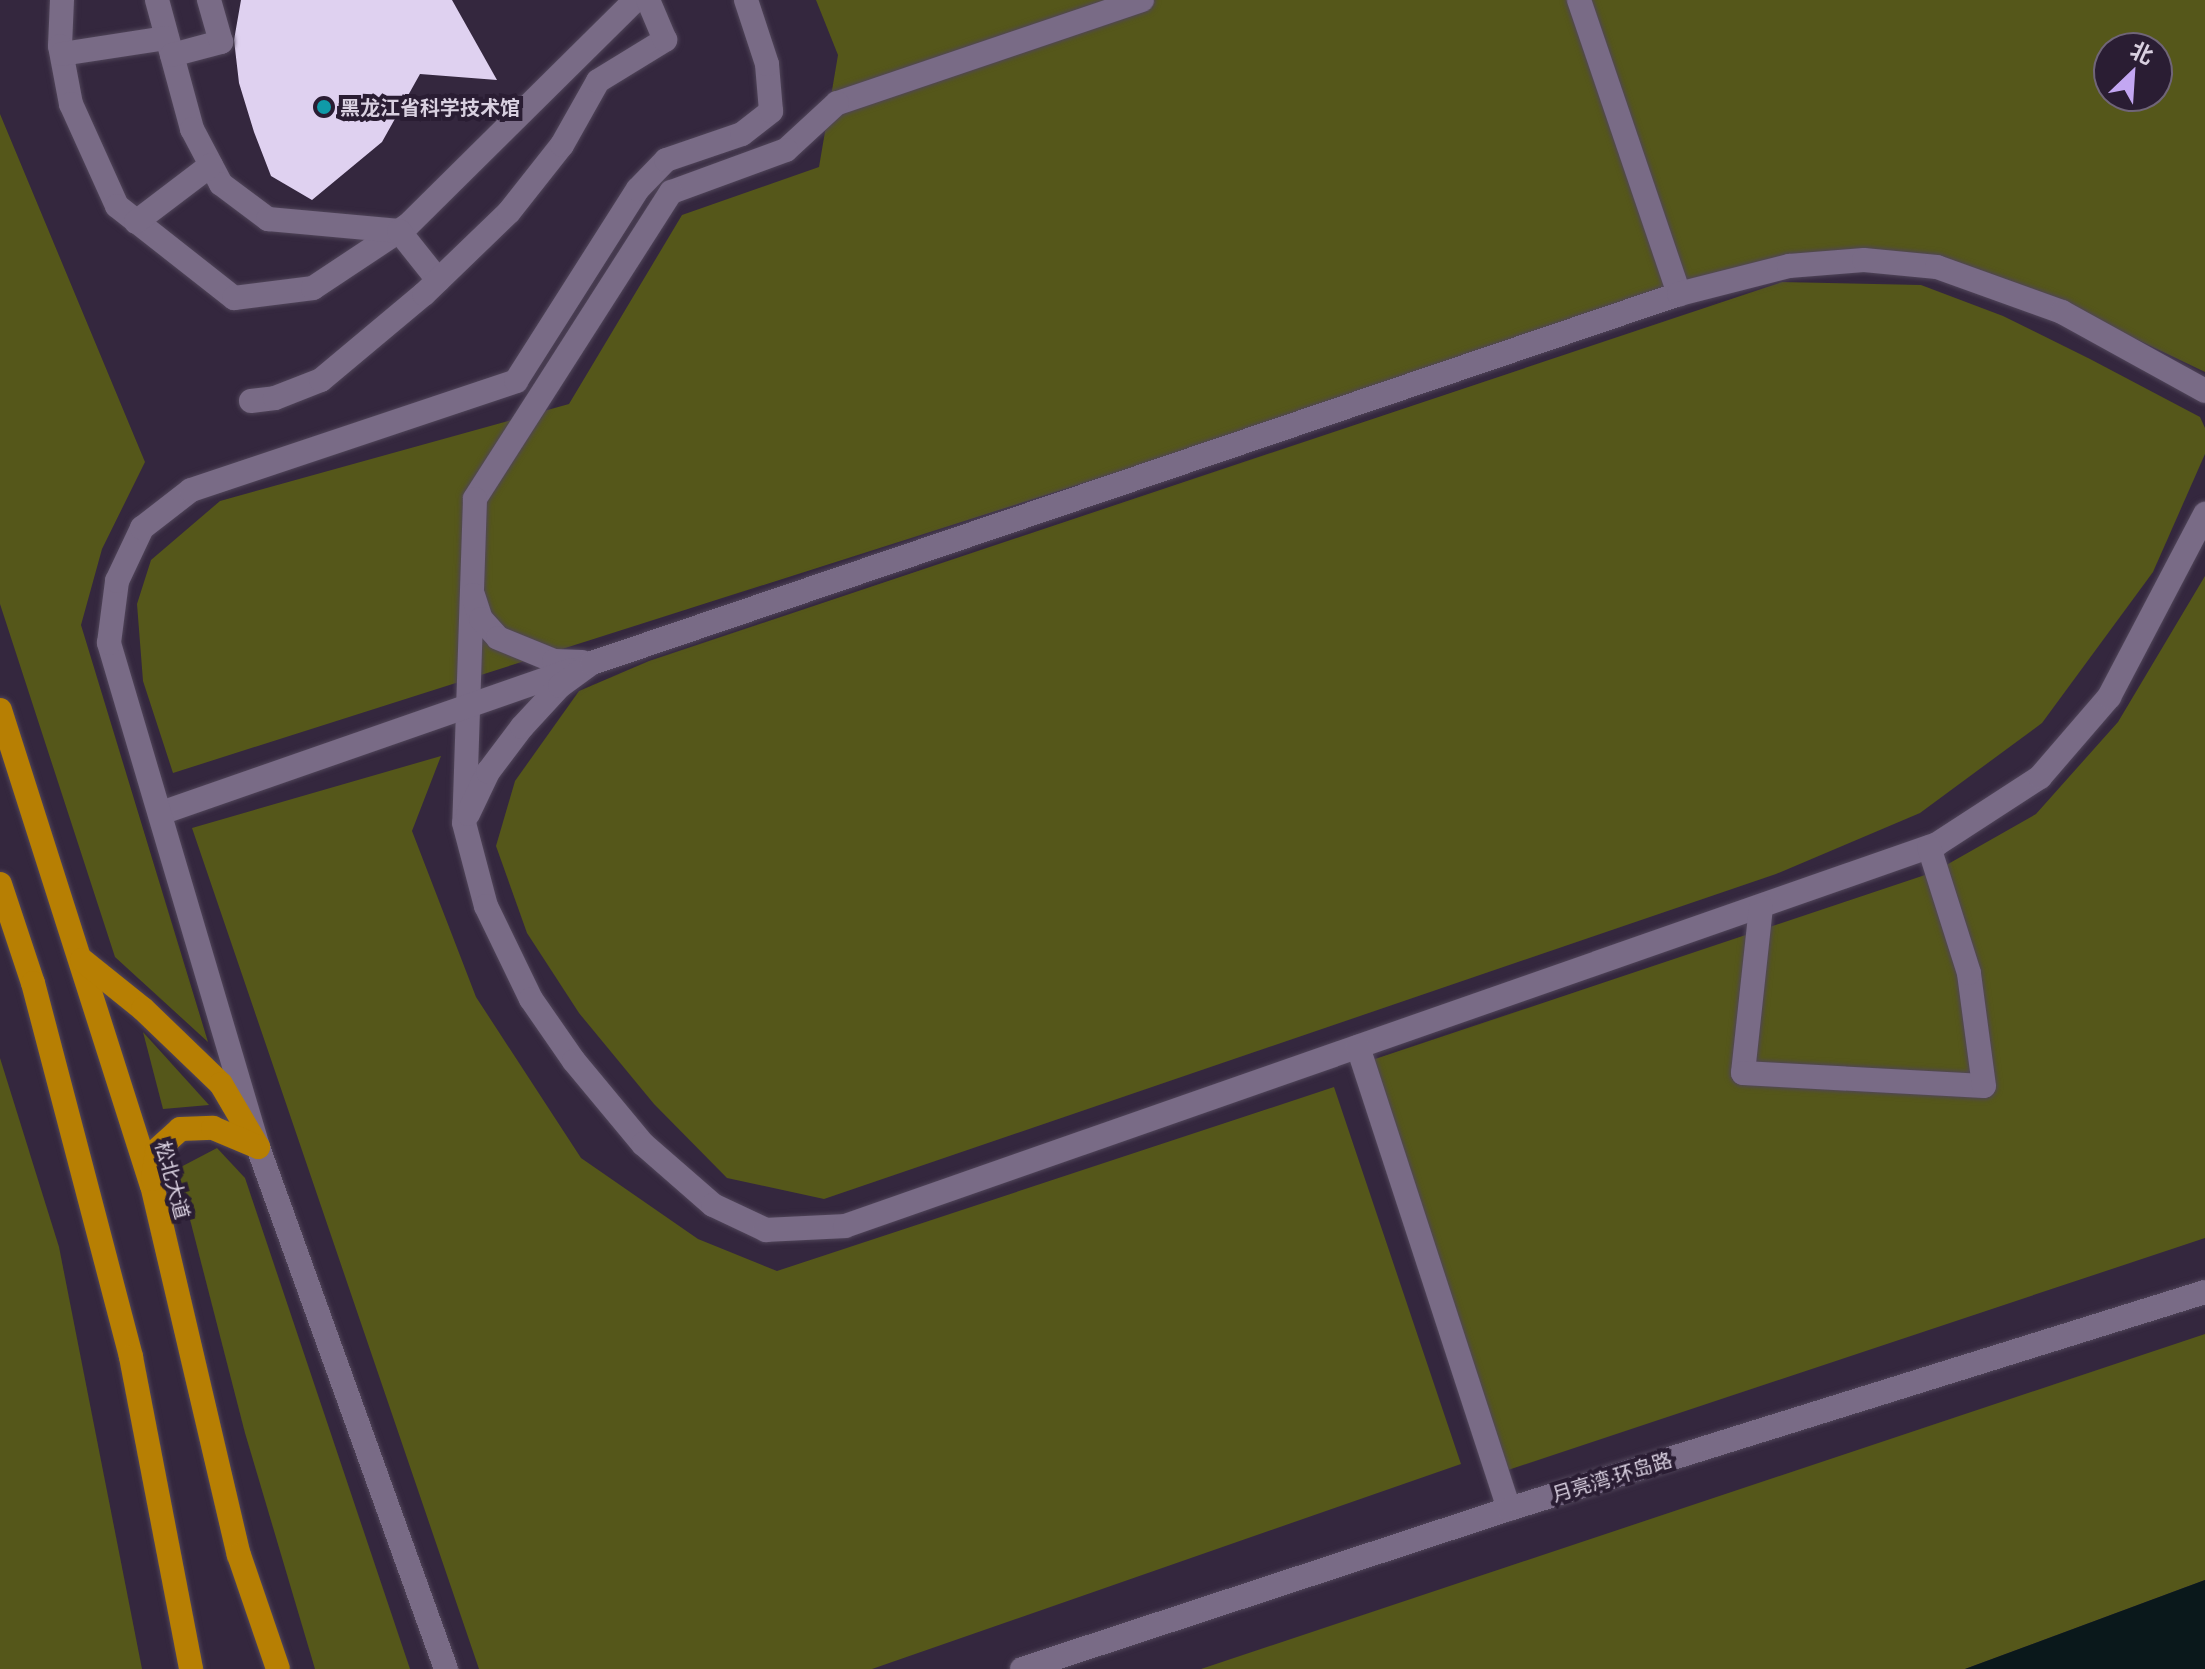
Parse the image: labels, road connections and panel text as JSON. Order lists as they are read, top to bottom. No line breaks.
{"streets":{"highway":["松北大道"],"street":["月亮湾·环岛路"]},"places":["黑龙江省科学技术馆"],"north":"top right"}
